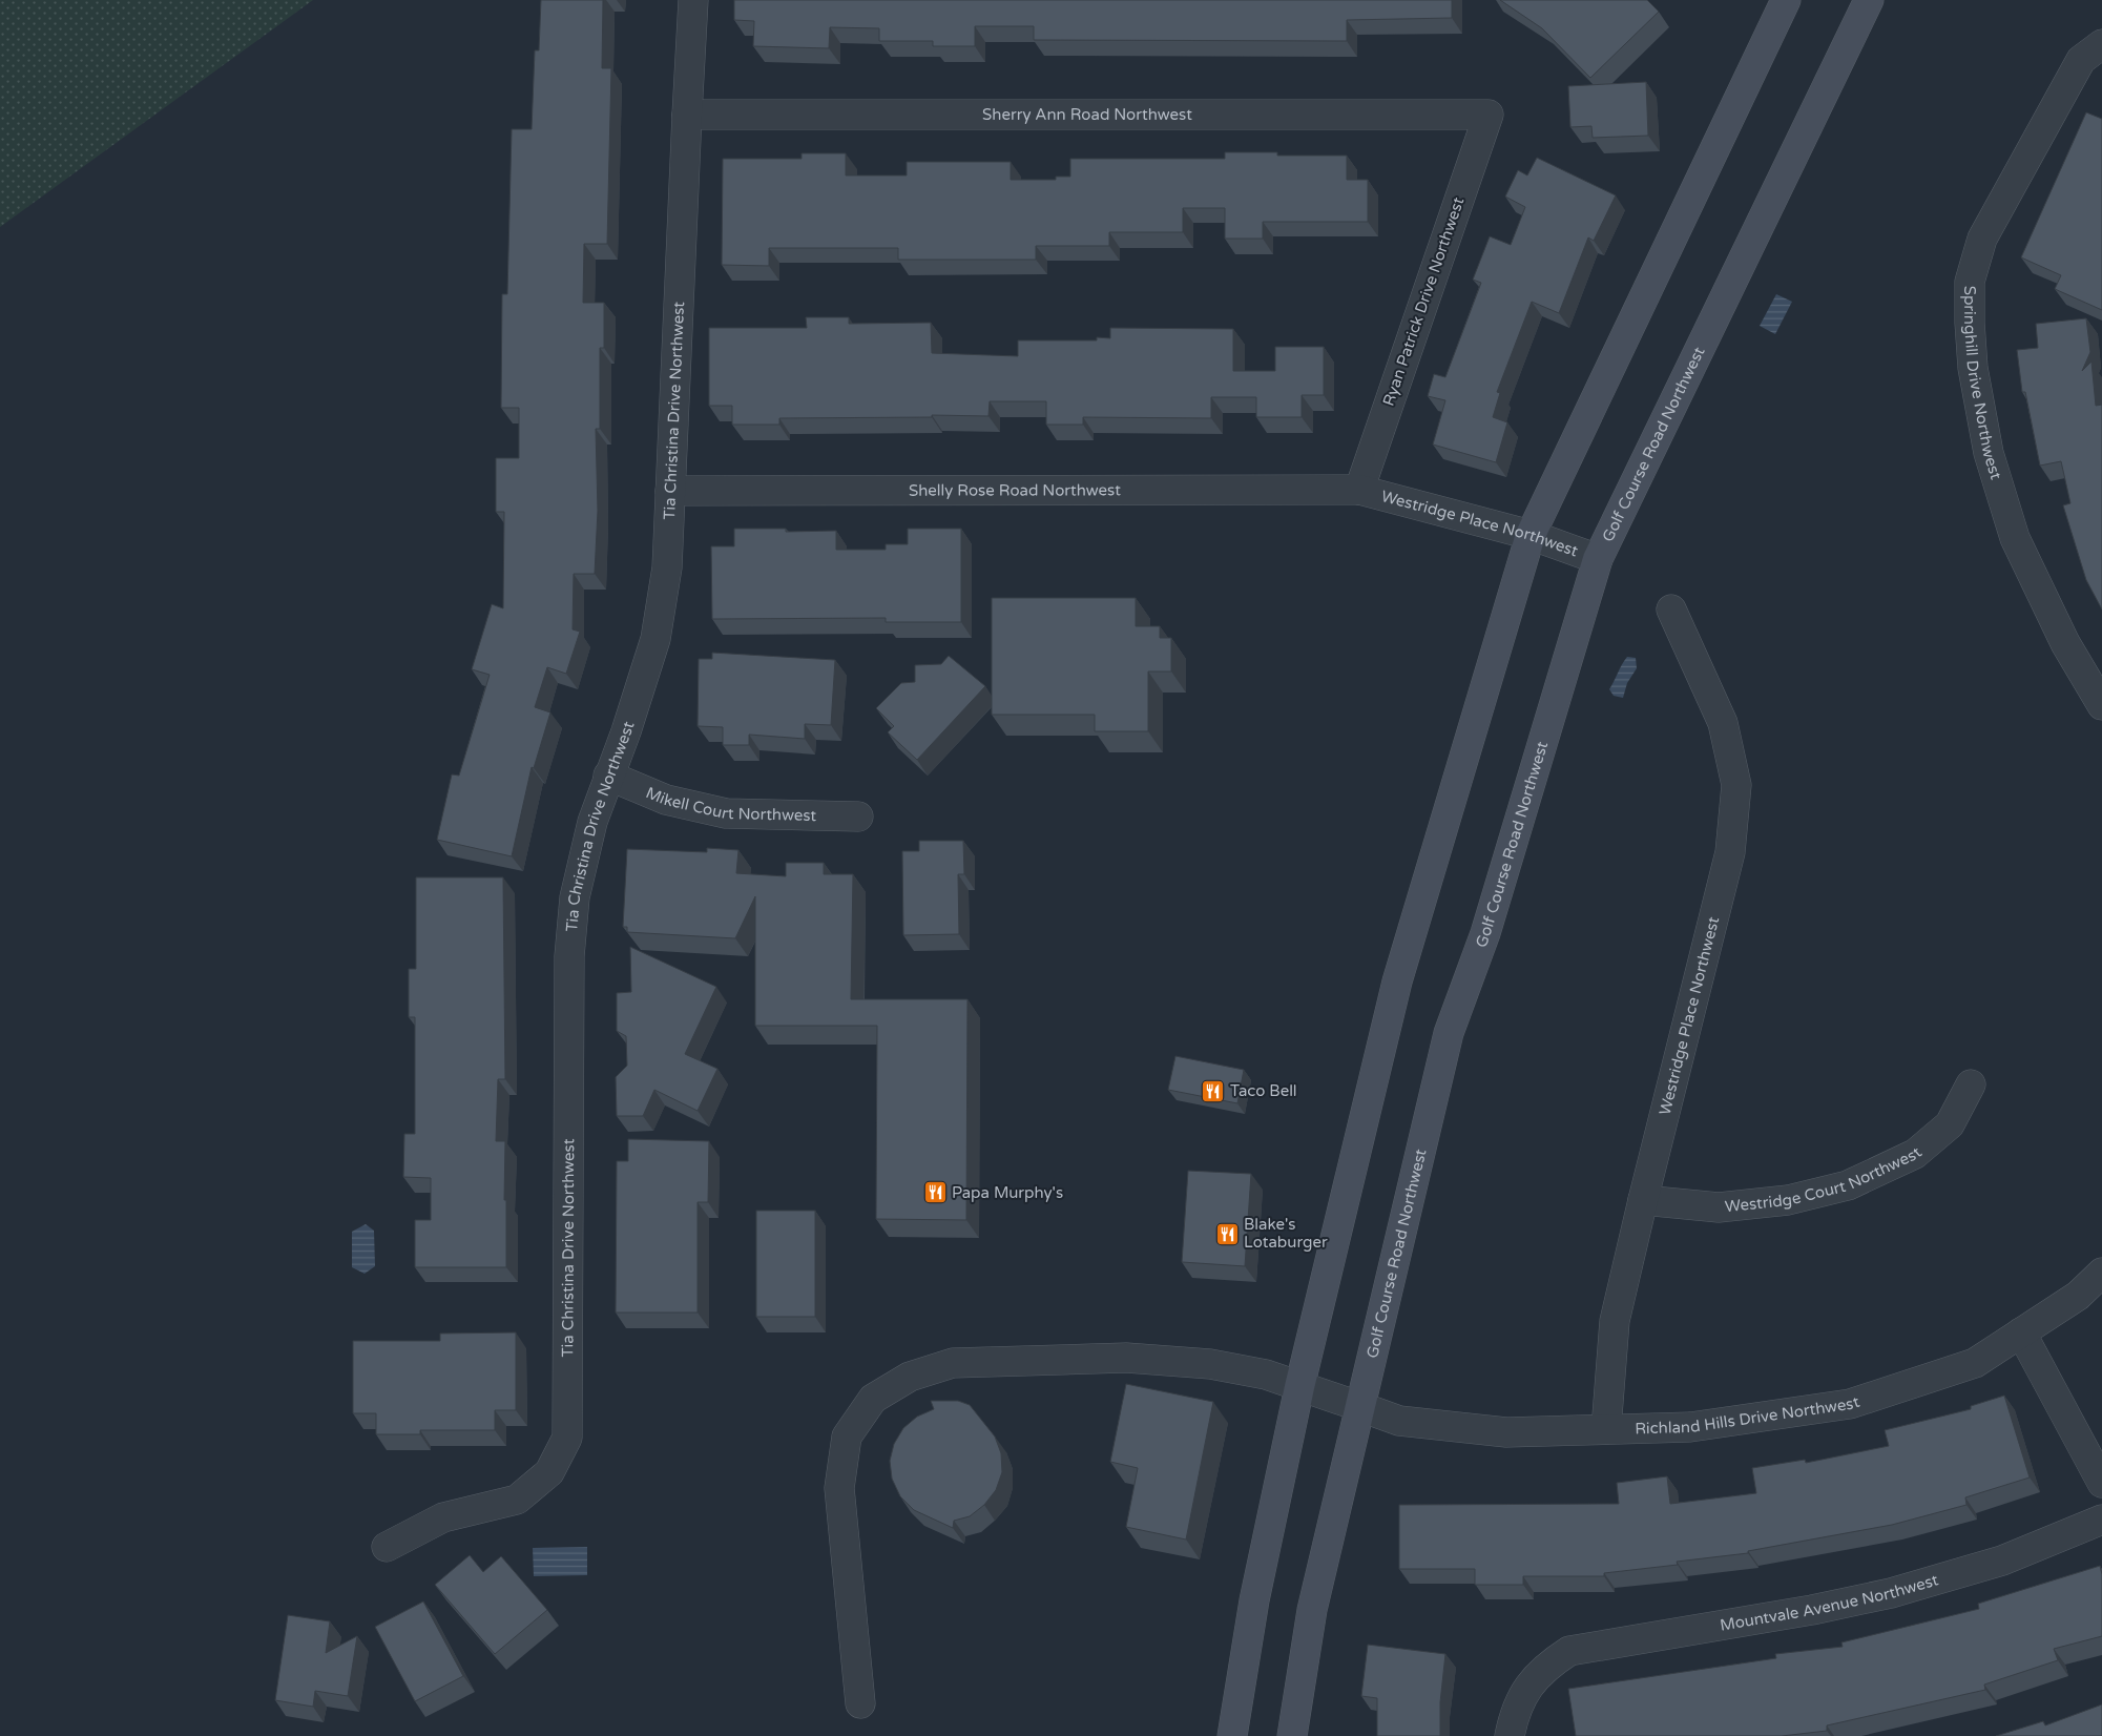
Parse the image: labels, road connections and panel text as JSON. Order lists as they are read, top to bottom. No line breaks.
{"streets":{"main road":["Golf Course Road Northwest"],"street":["Sherry Ann Road Northwest","Ryan Patrick Drive Northwest","Springhill Drive Northwest","Tia Christina Drive Northwest","Shelly Rose Road Northwest","Westridge Place Northwest","Mikell Court Northwest","Westridge Court Northwest","Richland Hills Drive Northwest","Mountvale Avenue Northwest"]},"crossings":[["Sherry Ann Road Northwest","Ryan Patrick Drive Northwest"],["Sherry Ann Road Northwest","Tia Christina Drive Northwest"],["Ryan Patrick Drive Northwest","Shelly Rose Road Northwest"],["Ryan Patrick Drive Northwest","Westridge Place Northwest"],["Tia Christina Drive Northwest","Shelly Rose Road Northwest"],["Tia Christina Drive Northwest","Mikell Court Northwest"],["Golf Course Road Northwest","Westridge Place Northwest"],["Golf Course Road Northwest","Richland Hills Drive Northwest"],["Shelly Rose Road Northwest","Westridge Place Northwest"],["Westridge Place Northwest","Westridge Court Northwest"],["Westridge Place Northwest","Richland Hills Drive Northwest"]],"places":{"restaurant":["Taco Bell","Papa Murphy's","Blake's Lotaburger"]}}
